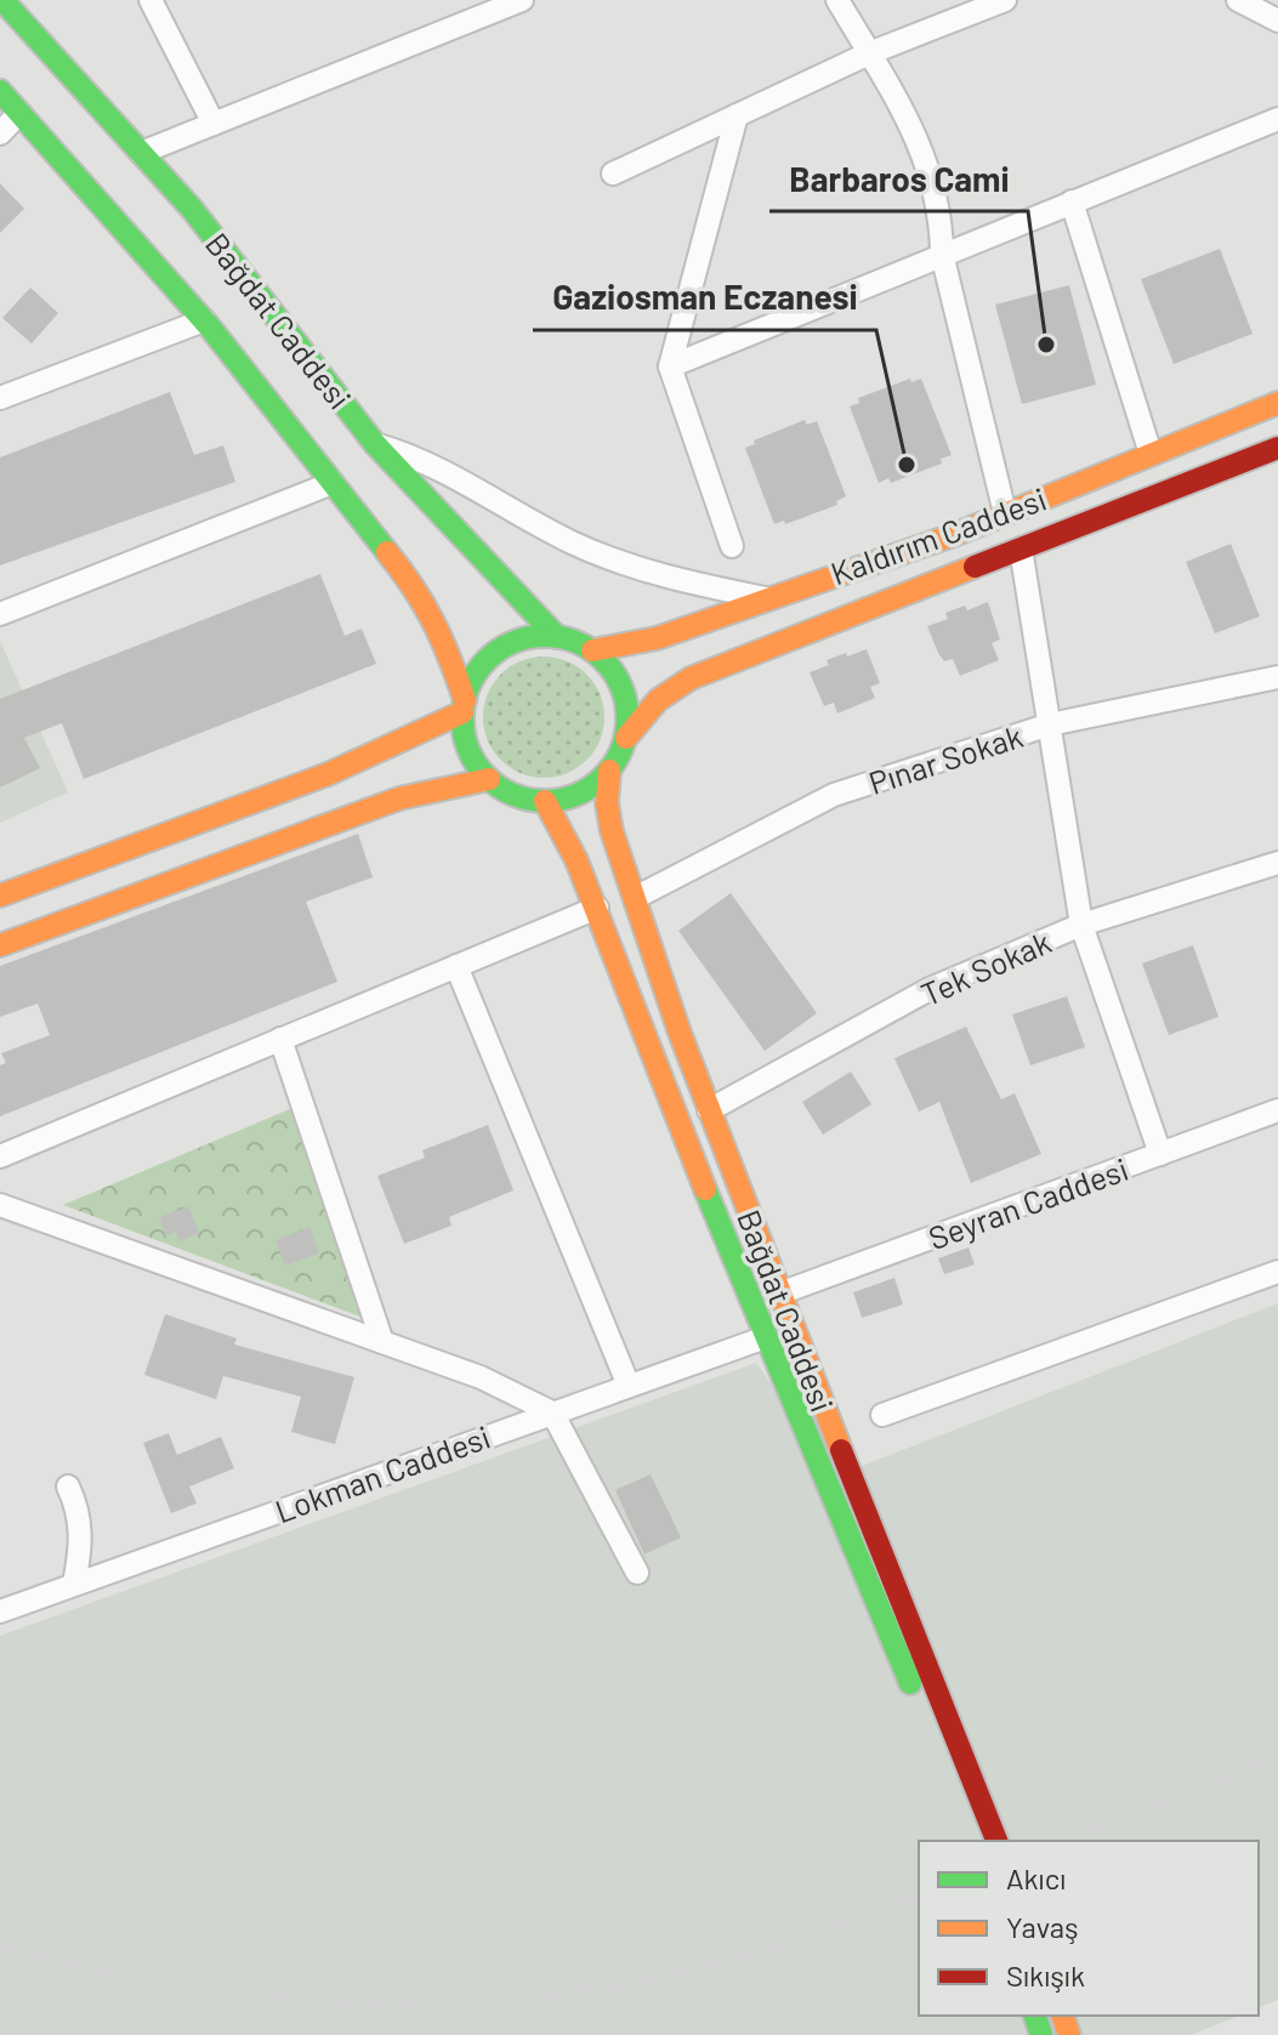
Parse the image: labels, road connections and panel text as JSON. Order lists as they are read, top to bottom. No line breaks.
{"streets":{"main road":["Bağdat Caddesi","Kaldırım Caddesi"],"street":["Pınar Sokak","Tek Sokak","Seyran Caddesi","Lokman Caddesi"]},"crossings":[["Bağdat Caddesi","Kaldırım Caddesi"],["Bağdat Caddesi","Pınar Sokak"],["Bağdat Caddesi","Tek Sokak"],["Bağdat Caddesi","Seyran Caddesi"],["Bağdat Caddesi","Lokman Caddesi"]],"places":["Barbaros Cami","Gaziosman Eczanesi"],"legend":["Akıcı","Yavaş","Sıkışık"]}
